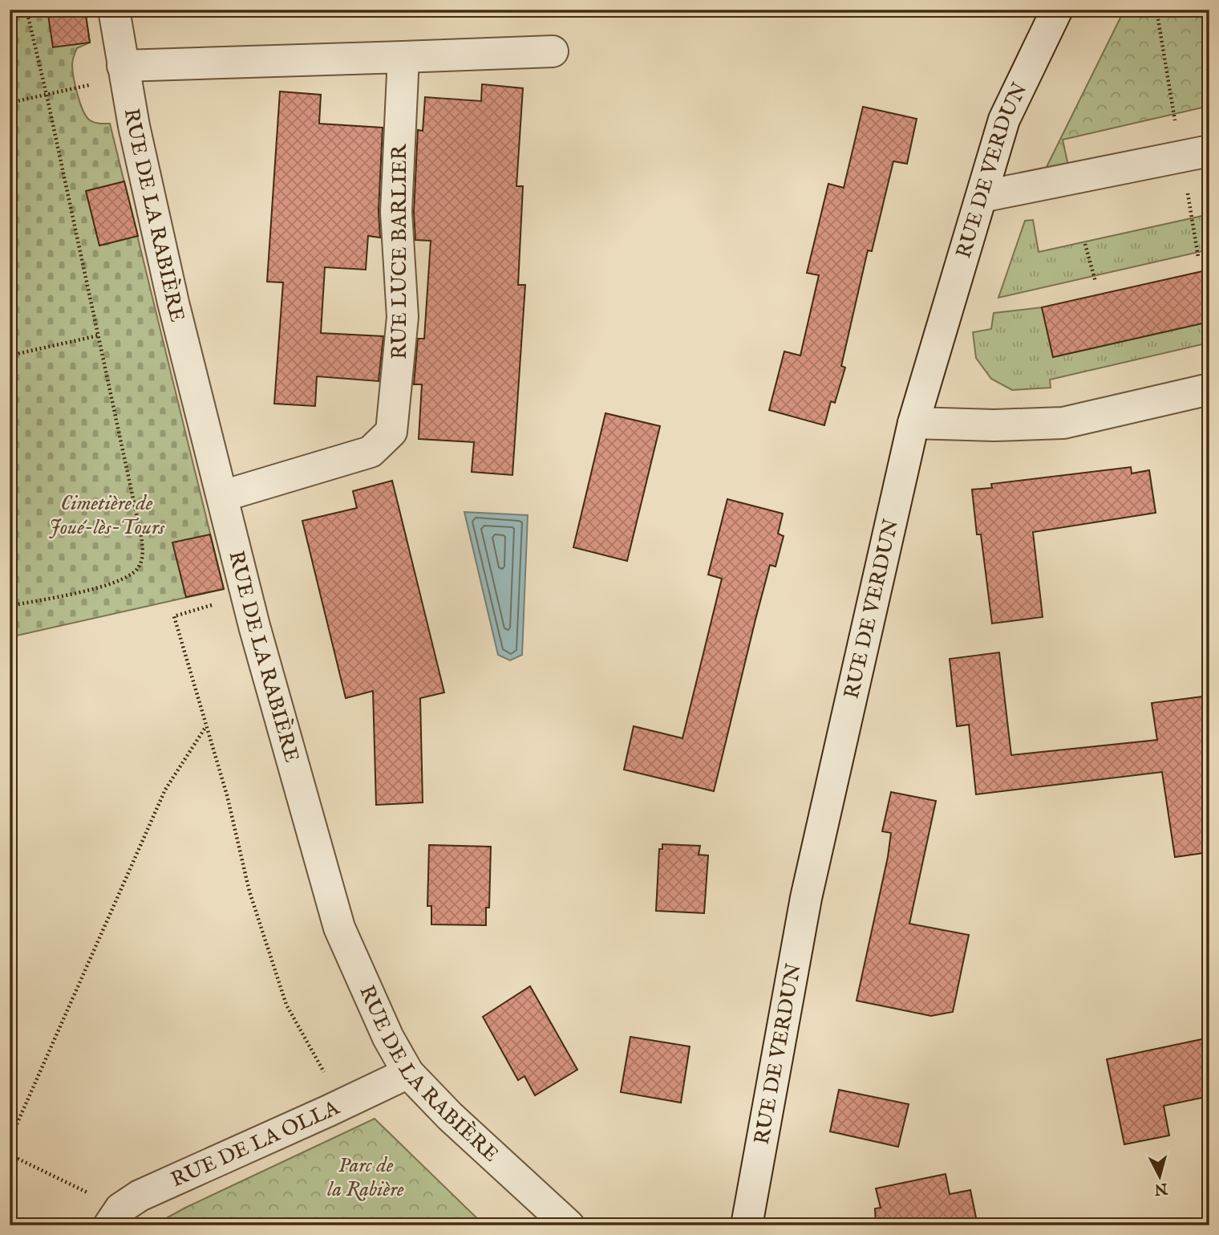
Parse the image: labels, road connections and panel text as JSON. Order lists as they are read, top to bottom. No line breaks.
{"streets":{"street":["RUE DE VERDUN","RUE DE LA RABIÈRE","RUE LUCE BARLIER","RUE DE LA OLLA"]},"crossings":[["RUE DE LA RABIÈRE","RUE LUCE BARLIER"],["RUE DE LA RABIÈRE","RUE DE LA OLLA"]],"parks":["Cimetière de Joué-lès-Tours","Parc de la Rabière"],"north":"bottom"}
